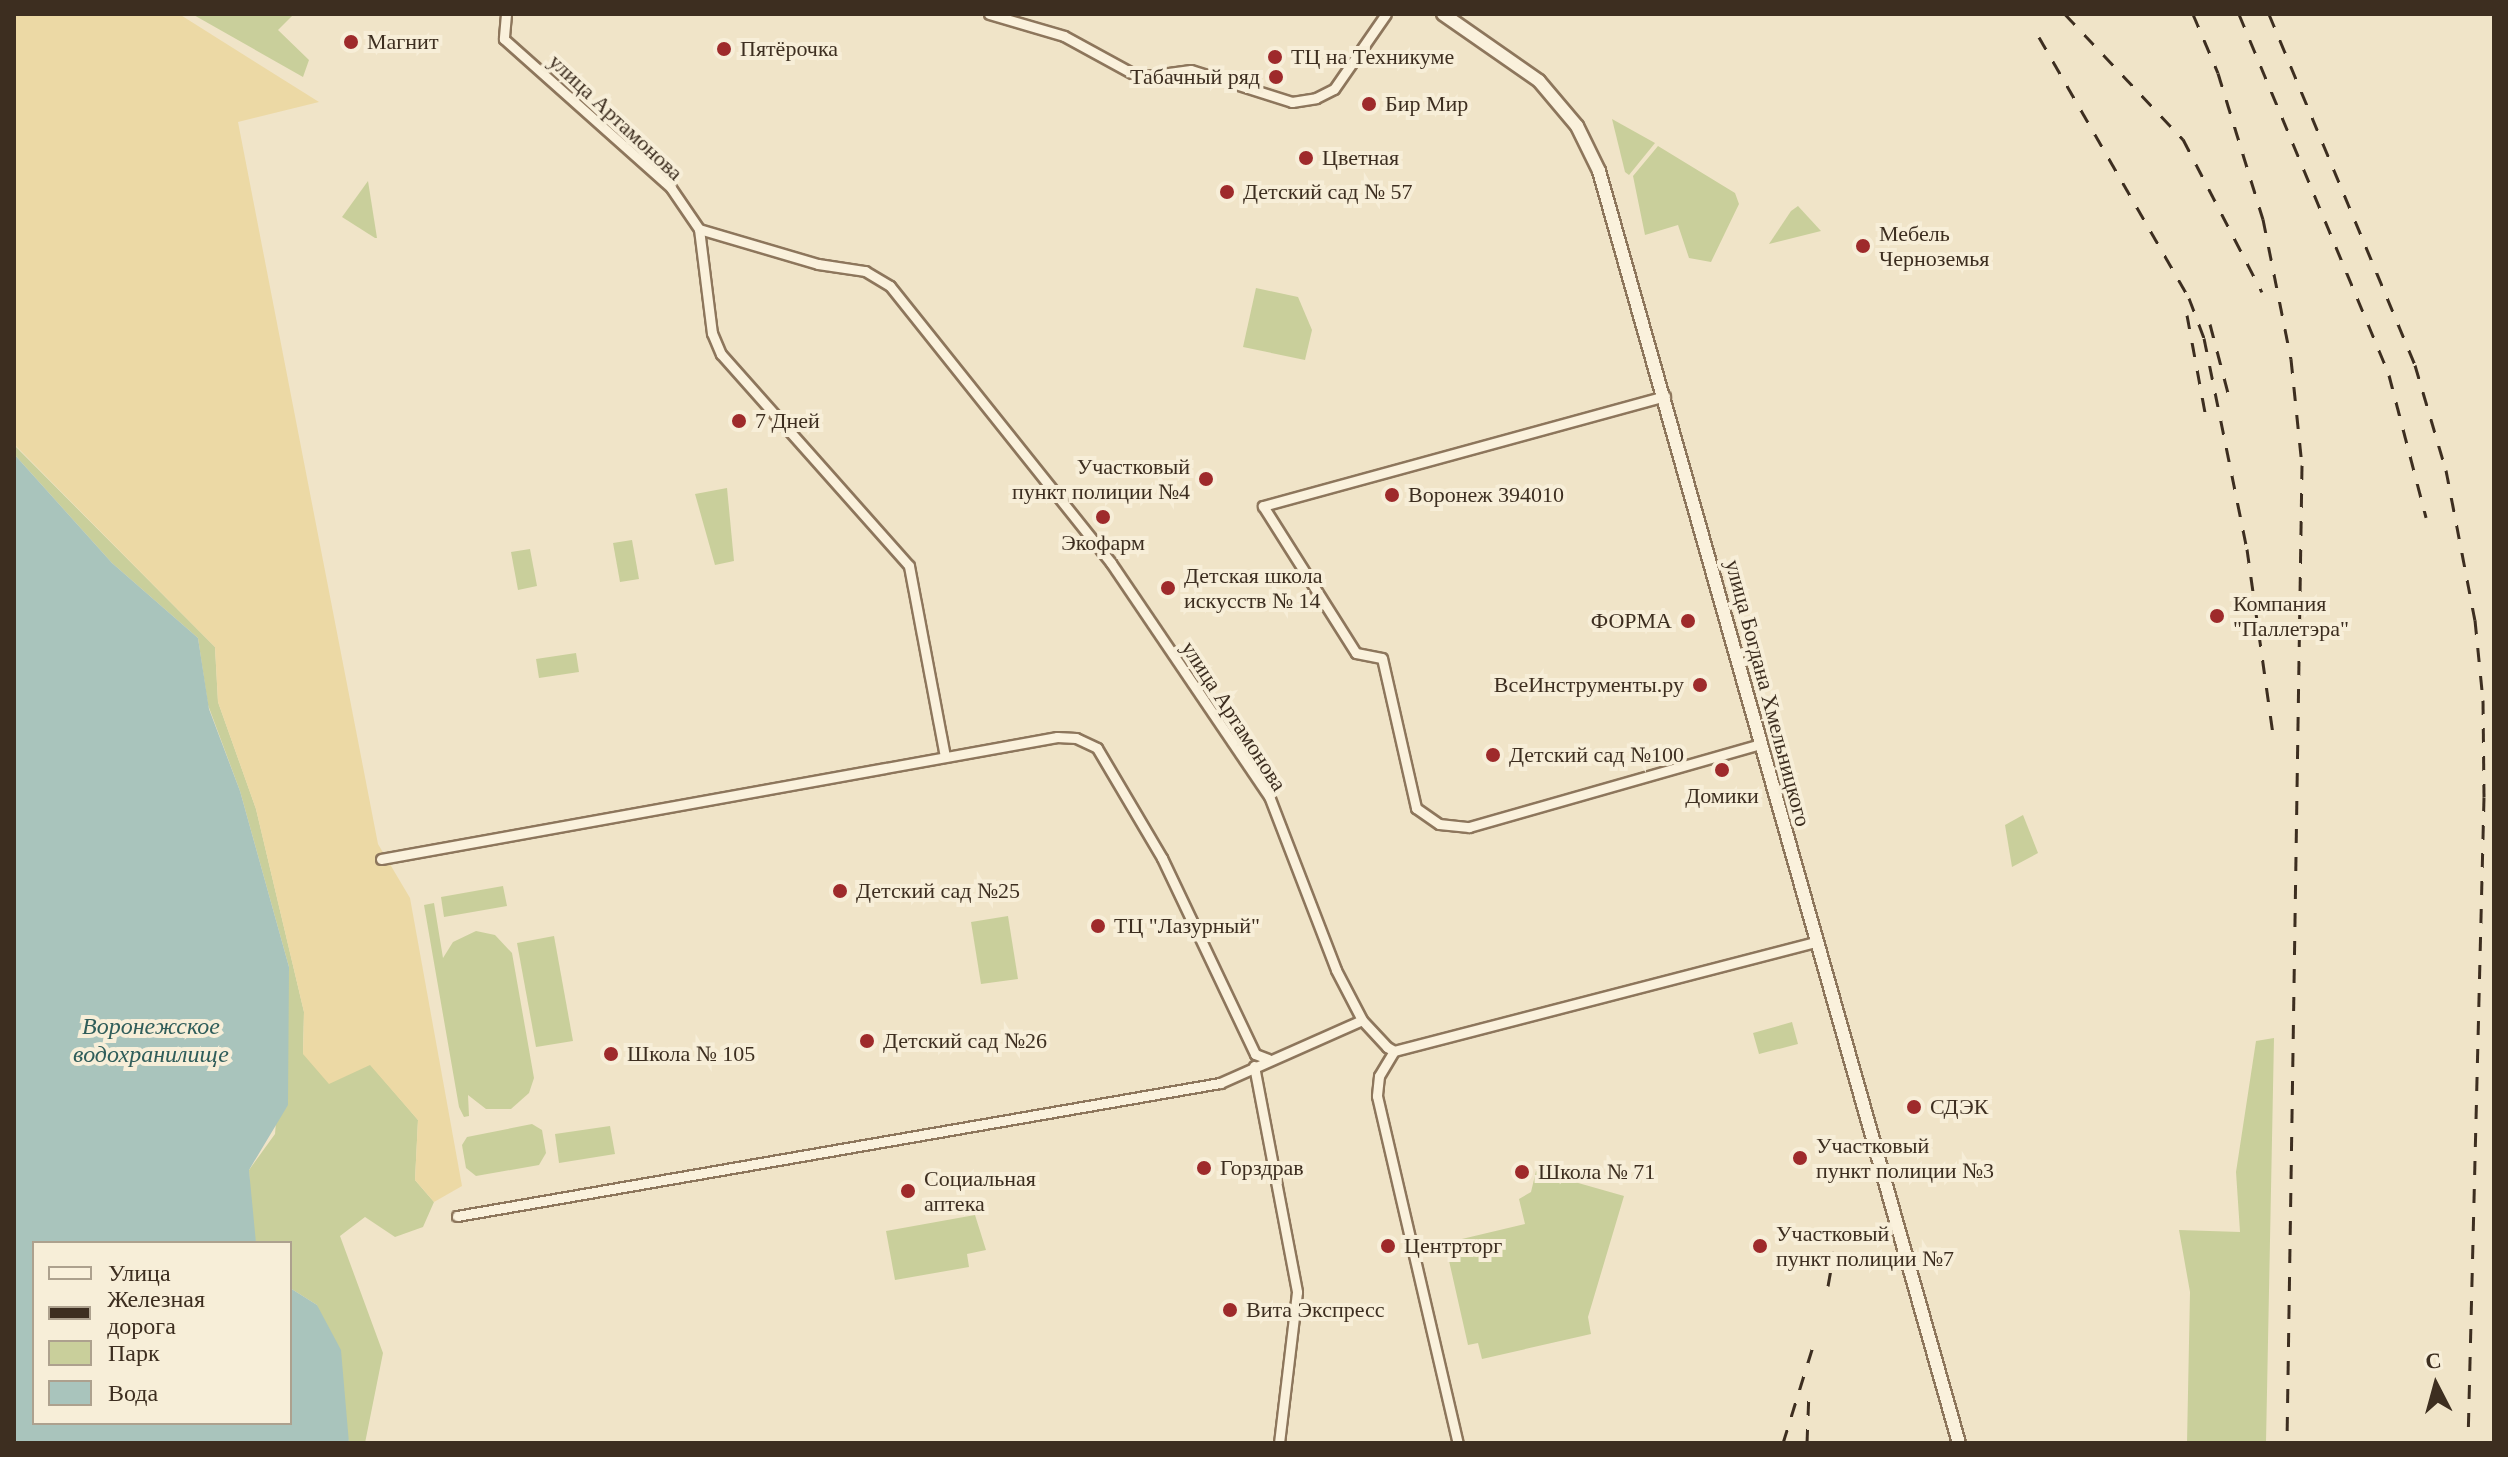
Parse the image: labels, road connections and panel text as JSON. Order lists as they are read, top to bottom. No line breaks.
{"streets":{"main road":["улица Богдана Хмельницкого"],"street":["улица Артамонова"]},"water":["Воронежское водохранилище"],"places":["Магнит","Пятёрочка","ТЦ на Техникуме","Табачный ряд","Бир Мир","Цветная","Детский сад № 57","Мебель Черноземья","7 Дней","Участковый пункт полиции №4","Воронеж 394010","Экофарм","Детская школа искусств № 14","Компания \"Паллетэра\"","ФОРМА","ВсеИнструменты.ру","Детский сад №100","Домики","Детский сад №25","ТЦ \"Лазурный\"","Детский сад №26","Школа № 105","СДЭК","Участковый пункт полиции №3","Горздрав","Школа № 71","Социальная аптека","Центрторг","Участковый пункт полиции №7","Вита Экспресс"],"legend":["Улица","Железная дорога","Парк","Вода"],"north":"top"}
